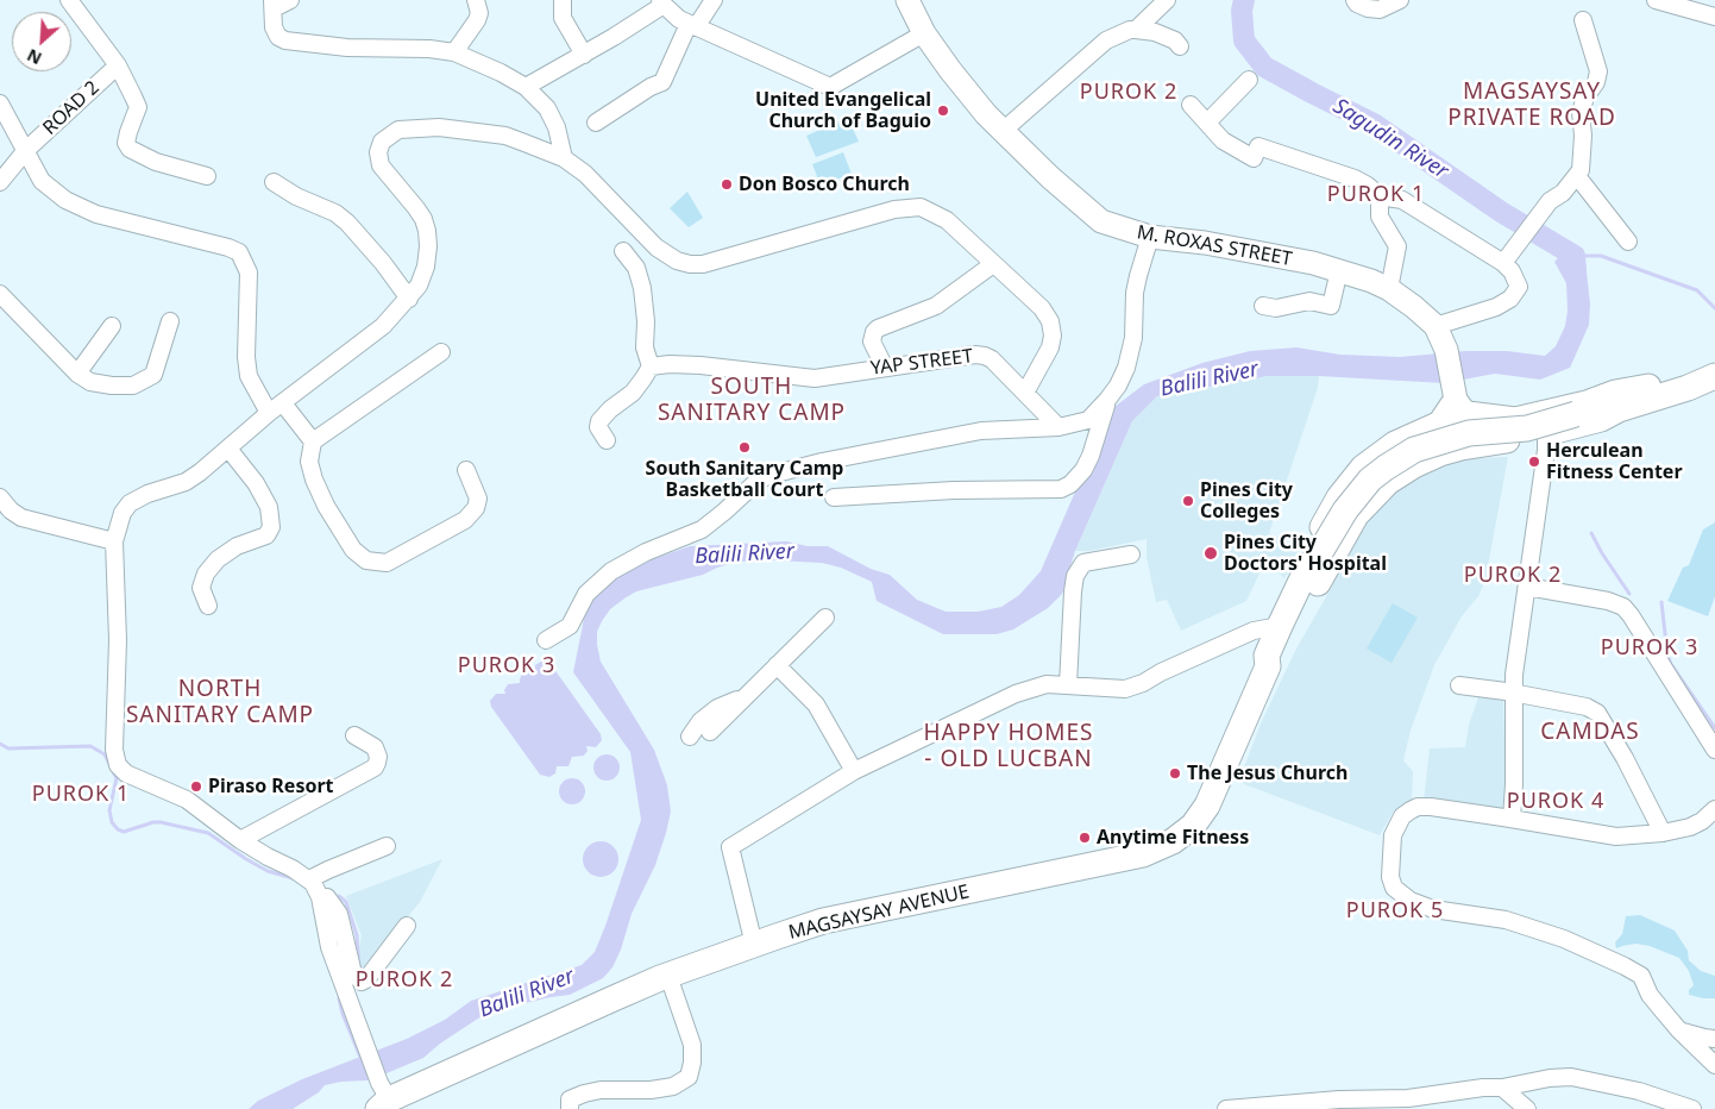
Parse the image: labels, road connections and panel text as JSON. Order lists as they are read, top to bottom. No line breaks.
{"streets":{"highway":["MAGSAYSAY AVENUE"],"main road":["M. ROXAS STREET"],"street":["ROAD 2","YAP STREET"]},"crossings":[["M. ROXAS STREET","MAGSAYSAY AVENUE"]],"districts":["PUROK 2","MAGSAYSAY PRIVATE ROAD","PUROK 1","SOUTH SANITARY CAMP","PUROK 2","PUROK 3","PUROK 3","NORTH SANITARY CAMP","CAMDAS","HAPPY HOMES - OLD LUCBAN","PUROK 1","PUROK 4","PUROK 5","PUROK 2"],"water":["Sagudin River","Balili River"],"places":["United Evangelical Church of Baguio","Don Bosco Church","South Sanitary Camp Basketball Court","Herculean Fitness Center","Pines City Colleges","Pines City Doctors' Hospital","The Jesus Church","Piraso Resort","Anytime Fitness"],"north":"bottom left"}
